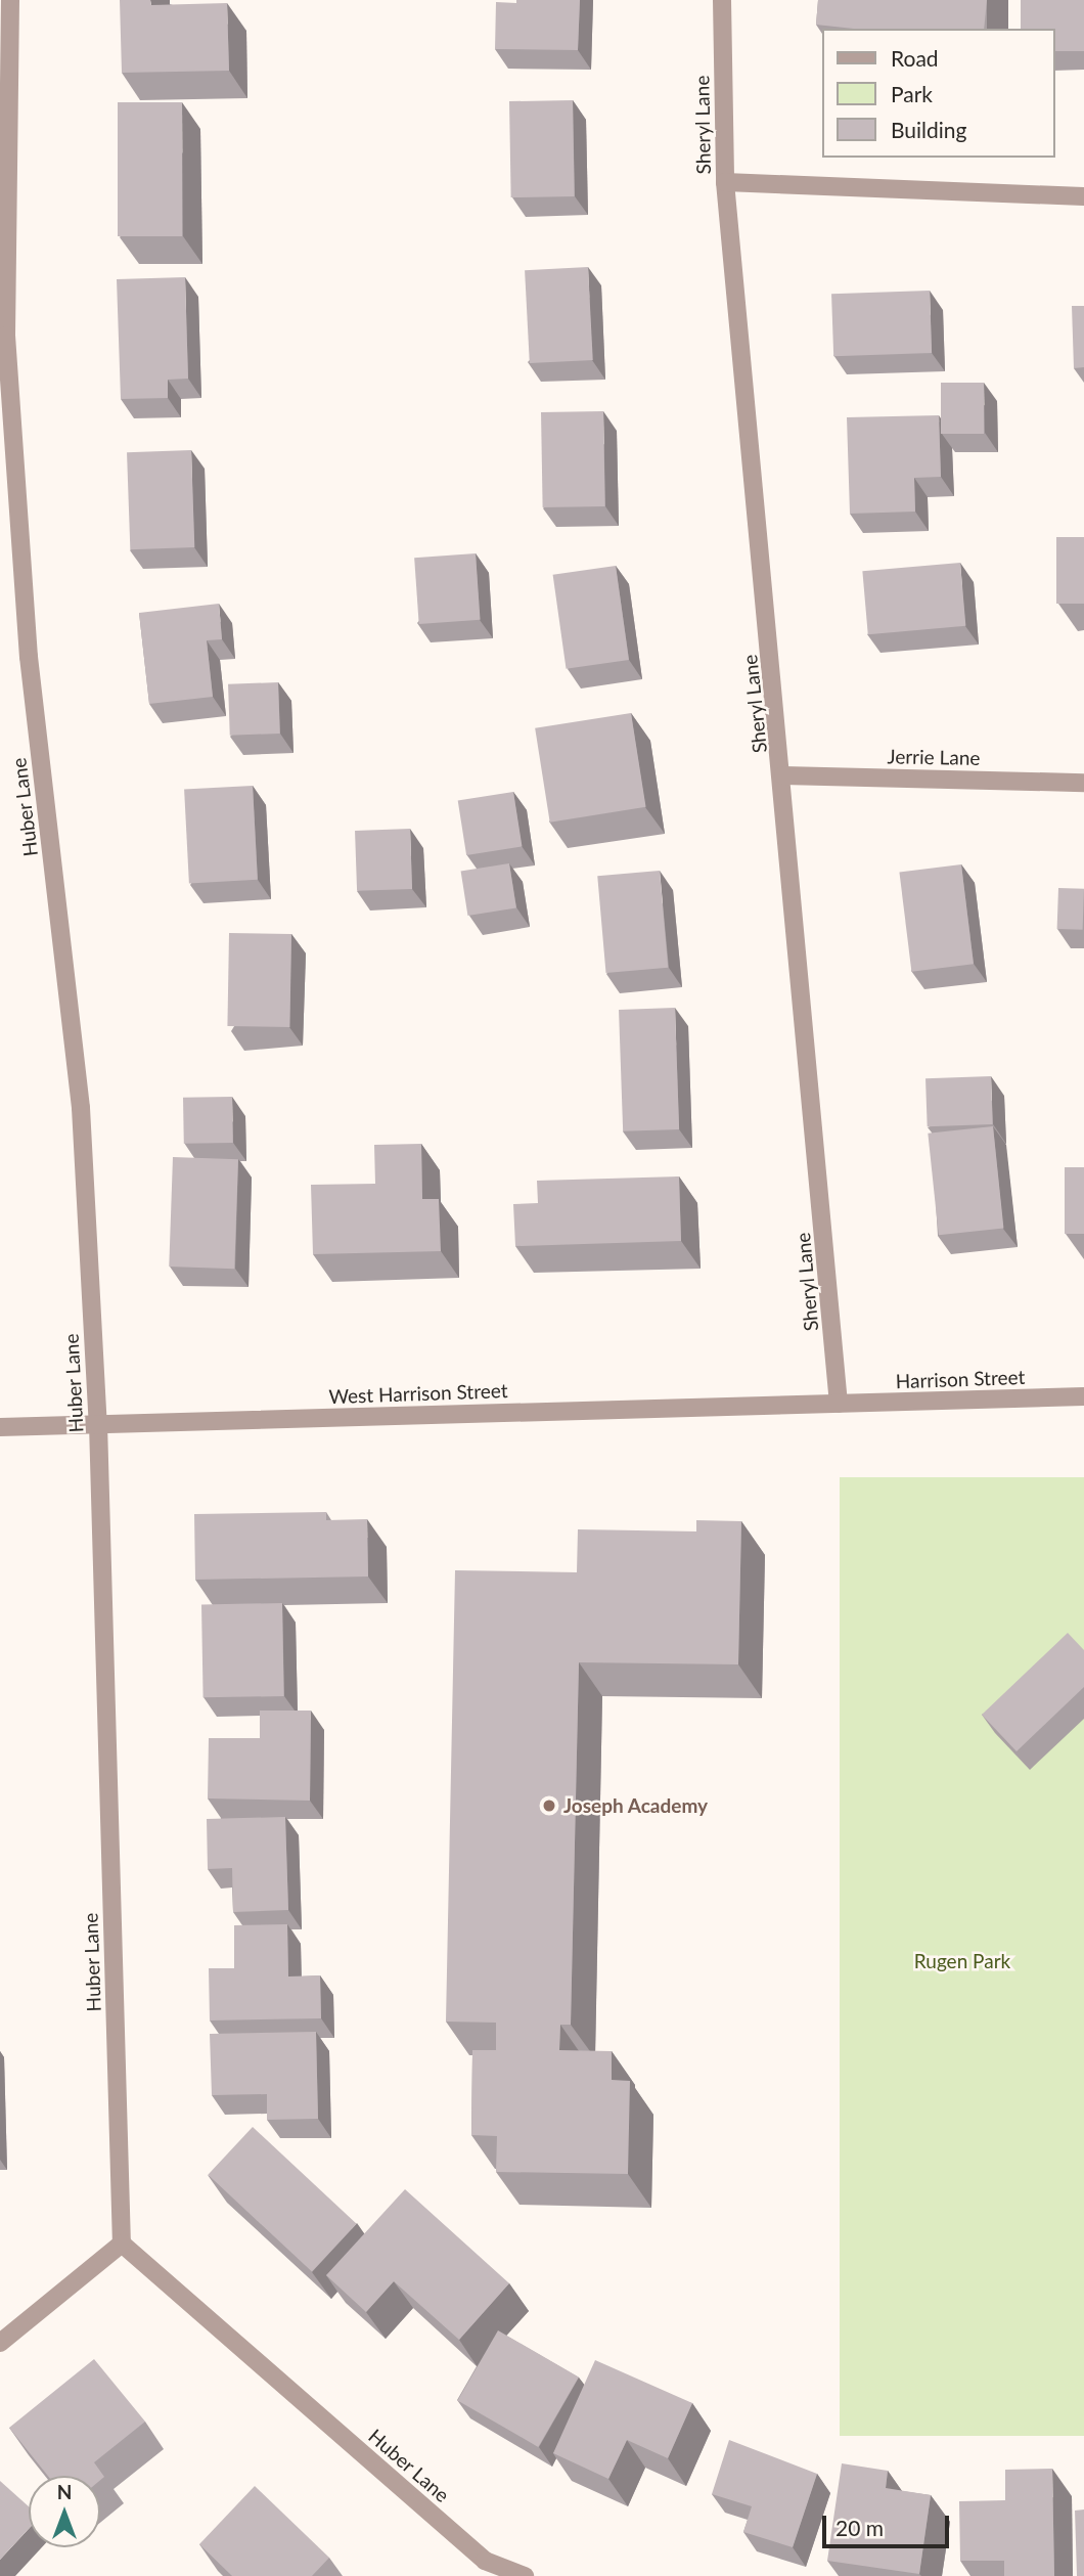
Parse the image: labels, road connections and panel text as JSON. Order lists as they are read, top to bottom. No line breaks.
{"streets":{"street":["Sheryl Lane","Jerrie Lane","Huber Lane","Harrison Street","West Harrison Street"]},"crossings":[["Sheryl Lane","Jerrie Lane"],["Sheryl Lane","Harrison Street"],["Sheryl Lane","West Harrison Street"],["Huber Lane","West Harrison Street"],["Harrison Street","West Harrison Street"]],"parks":["Rugen Park"],"places":["Joseph Academy"],"legend":["Road","Park","Building"],"scale_bar":"20 m","north":"top"}
